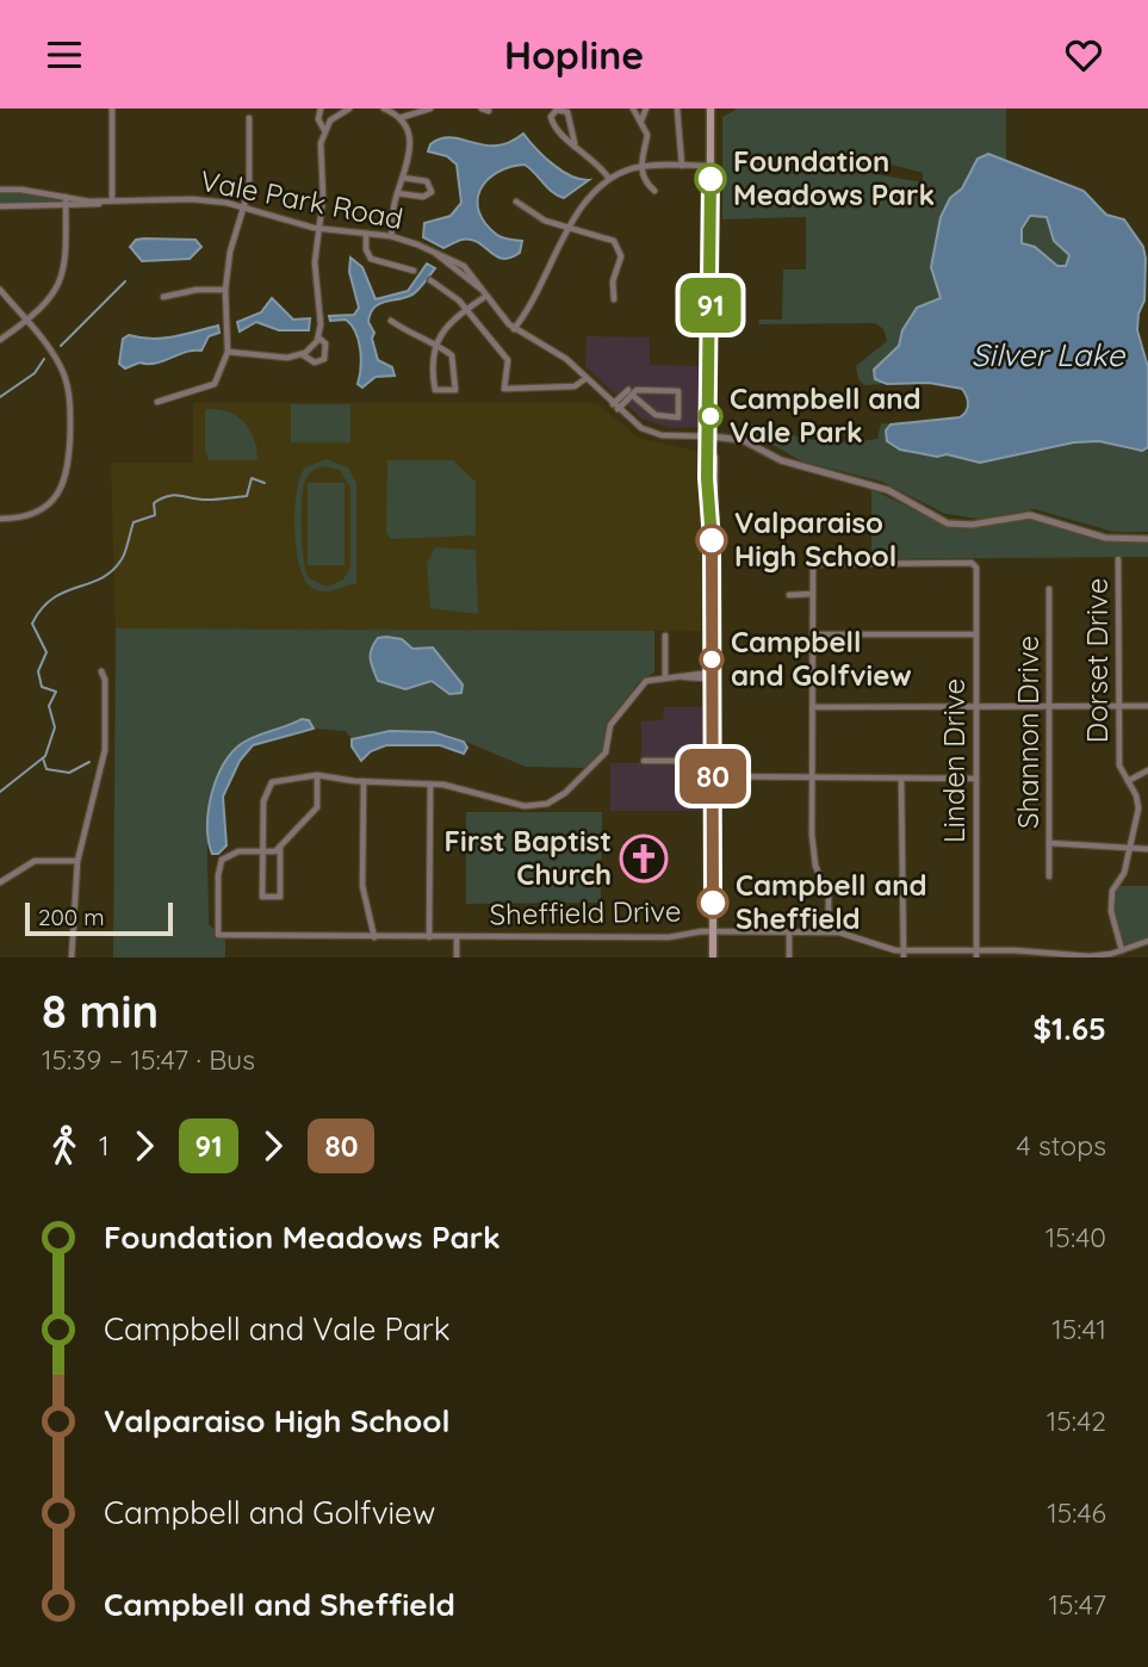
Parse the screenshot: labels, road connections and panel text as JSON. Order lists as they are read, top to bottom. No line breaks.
{"streets":{"street":["Vale Park Road","Dorset Drive","Shannon Drive","Linden Drive","Sheffield Drive"]},"crossings":[["Dorset Drive","Sheffield Drive"],["Linden Drive","Sheffield Drive"]],"water":["Silver Lake"],"places":{"other":["Foundation Meadows Park","Campbell and Vale Park","Valparaiso High School","Campbell and Golfview","Campbell and Sheffield"],"church":["First Baptist Church"]},"lines":["bus line 91","bus line 80"],"scale_bar":"200 m","page":{"header":"Hopline","on_map":["91","80"],"scale":"200 m","heading":["8 min","15:39 – 15:47 · Bus","$1.65"],"legs":["1","91","80","4 stops"],"list":[{"name":"Foundation Meadows Park","value":"15:40"},{"name":"Campbell and Vale Park","value":"15:41"},{"name":"Valparaiso High School","value":"15:42"},{"name":"Campbell and Golfview","value":"15:46"},{"name":"Campbell and Sheffield","value":"15:47"}]}}
